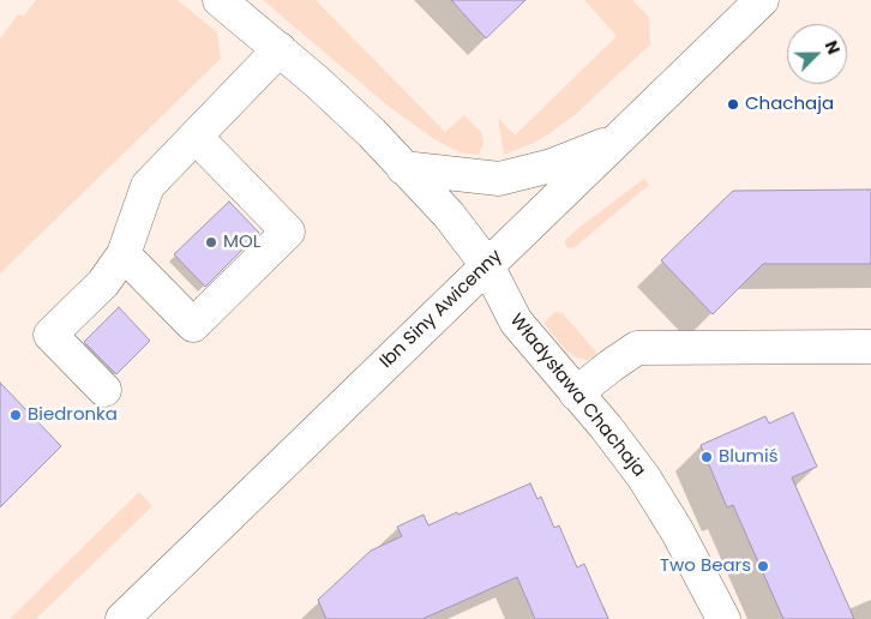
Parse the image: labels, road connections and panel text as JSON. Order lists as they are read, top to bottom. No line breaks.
{"streets":{"street":["Ibn Siny Awicenny","Władysława Chachaja"]},"crossings":[["Ibn Siny Awicenny","Władysława Chachaja"]],"places":["Chachaja","MOL","Biedronka","Blumiś","Two Bears"],"north":"top right"}
